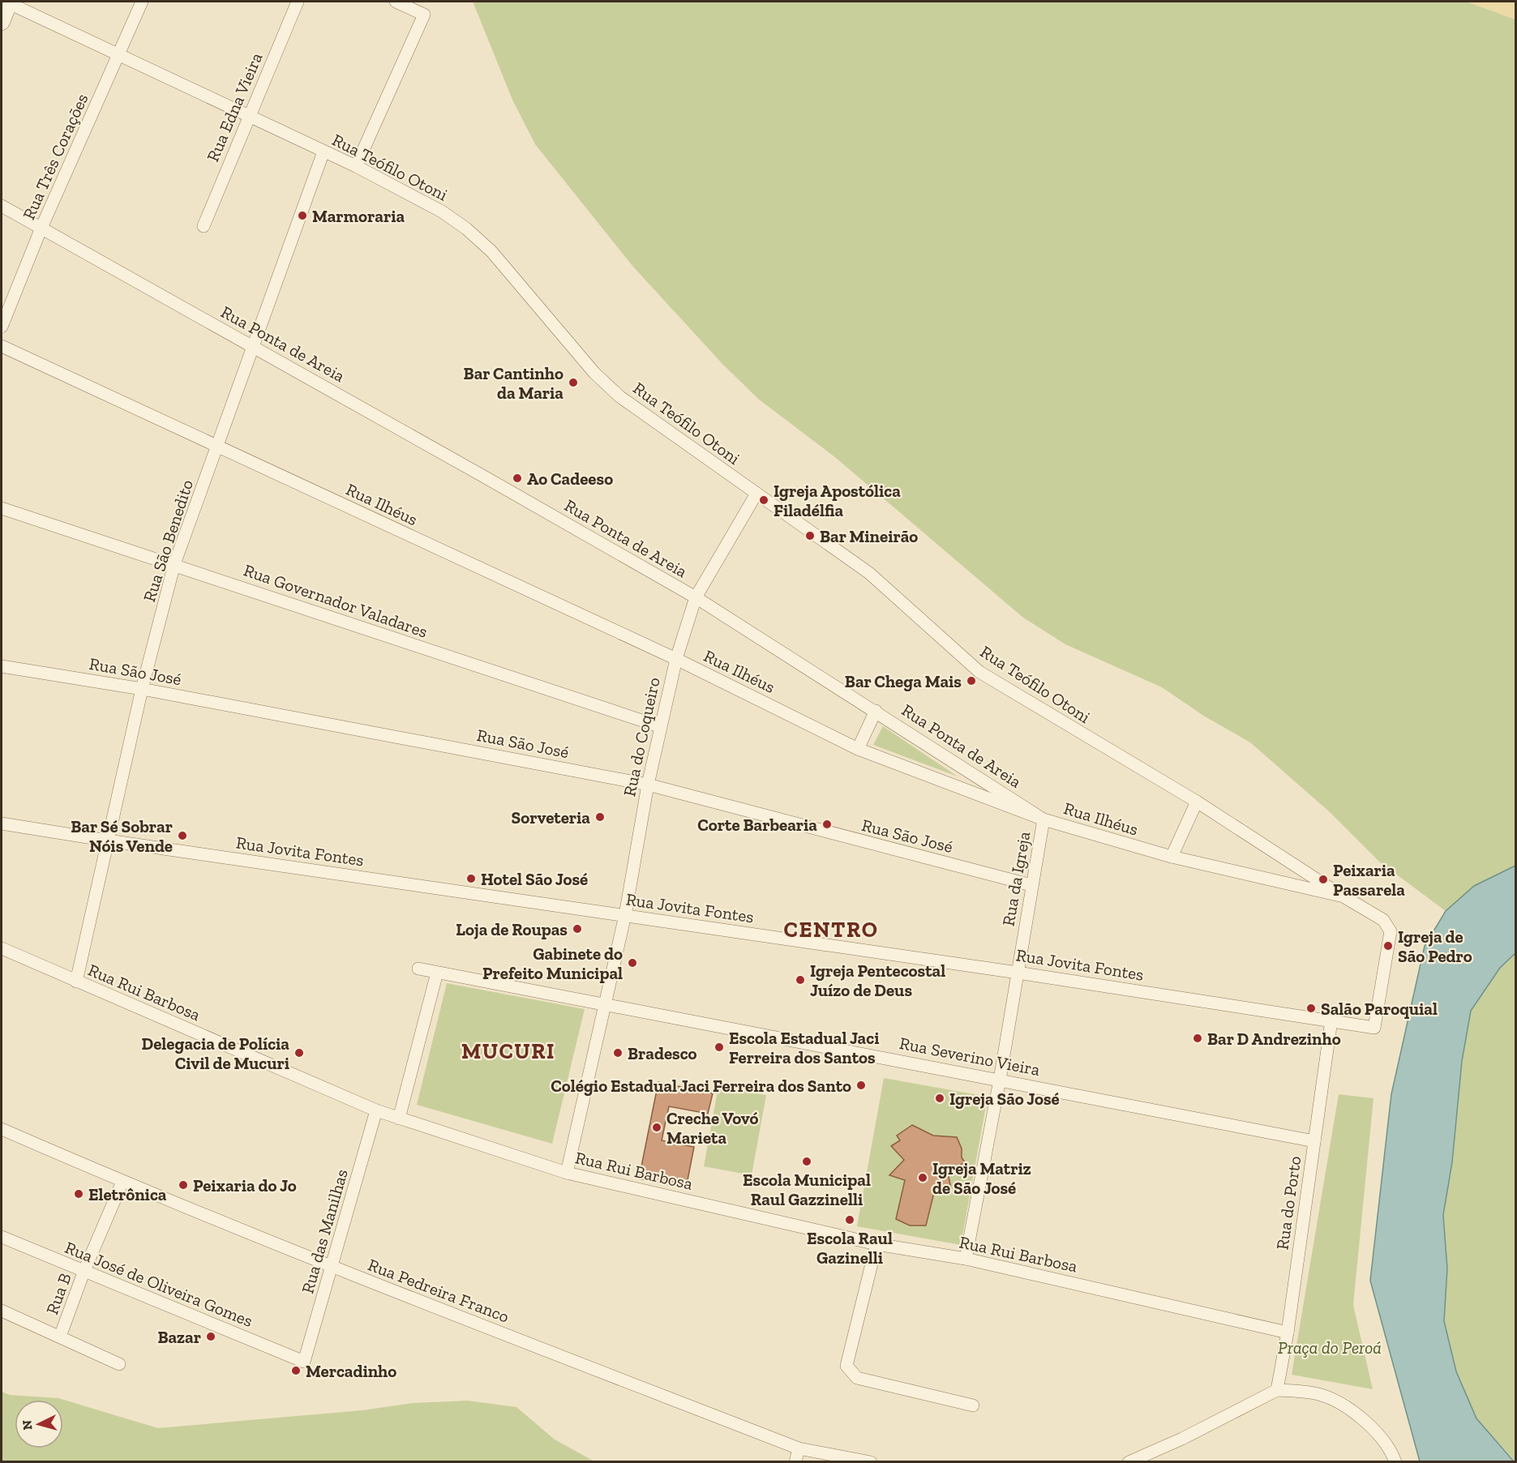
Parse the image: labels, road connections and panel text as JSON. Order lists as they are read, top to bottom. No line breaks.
{"streets":{"street":["Rua Edna Vieira","Rua Três Corações","Rua Teófilo Otoni","Rua Ponta de Areia","Rua Ilhéus","Rua São Benedito","Rua Governador Valadares","Rua São José","Rua do Coqueiro","Rua Jovita Fontes","Rua da Igreja","Rua Rui Barbosa","Rua Severino Vieira","Rua do Porto","Rua das Manilhas","Rua José de Oliveira Gomes","Rua Pedreira Franco","Rua B"]},"crossings":[["Rua Edna Vieira","Rua Teófilo Otoni"],["Rua Três Corações","Rua Teófilo Otoni"],["Rua Três Corações","Rua Ponta de Areia"],["Rua Teófilo Otoni","Rua Ilhéus"],["Rua Teófilo Otoni","Rua São Benedito"],["Rua Teófilo Otoni","Rua do Coqueiro"],["Rua Ponta de Areia","Rua Ilhéus"],["Rua Ponta de Areia","Rua São Benedito"],["Rua Ponta de Areia","Rua do Coqueiro"],["Rua Ponta de Areia","Rua da Igreja"],["Rua Ilhéus","Rua São Benedito"],["Rua Ilhéus","Rua do Coqueiro"],["Rua Ilhéus","Rua Jovita Fontes"],["Rua Ilhéus","Rua da Igreja"],["Rua São Benedito","Rua Governador Valadares"],["Rua São Benedito","Rua São José"],["Rua São Benedito","Rua Jovita Fontes"],["Rua São Benedito","Rua Rui Barbosa"],["Rua Governador Valadares","Rua do Coqueiro"],["Rua São José","Rua do Coqueiro"],["Rua São José","Rua da Igreja"],["Rua do Coqueiro","Rua Jovita Fontes"],["Rua do Coqueiro","Rua Rui Barbosa"],["Rua do Coqueiro","Rua Severino Vieira"],["Rua Jovita Fontes","Rua da Igreja"],["Rua Jovita Fontes","Rua do Porto"],["Rua da Igreja","Rua Rui Barbosa"],["Rua da Igreja","Rua Severino Vieira"],["Rua Rui Barbosa","Rua do Porto"],["Rua Rui Barbosa","Rua das Manilhas"],["Rua Severino Vieira","Rua do Porto"],["Rua das Manilhas","Rua José de Oliveira Gomes"],["Rua das Manilhas","Rua Pedreira Franco"],["Rua José de Oliveira Gomes","Rua B"],["Rua Pedreira Franco","Rua B"]],"districts":["CENTRO","MUCURI"],"parks":["Praça do Peroá"],"places":["Marmoraria","Bar Cantinho da Maria","Ao Cadeeso","Igreja Apostólica Filadélfia","Bar Mineirão","Bar Chega Mais","Sorveteria","Corte Barbearia","Bar Sé Sobrar Nóis Vende","Hotel São José","Peixaria Passarela","Loja de Roupas","Igreja de São Pedro","Gabinete do Prefeito Municipal","Igreja Pentecostal Juízo de Deus","Salão Paroquial","Bar D Andrezinho","Escola Estadual Jaci Ferreira dos Santos","Delegacia de Polícia Civil de Mucuri","Bradesco","Colégio Estadual Jaci Ferreira dos Santo","Igreja São José","Creche Vovó Marieta","Escola Municipal Raul Gazzinelli","Igreja Matriz de São José","Peixaria do Jo","Eletrônica","Escola Raul Gazinelli","Bazar","Mercadinho"],"north":"left"}
